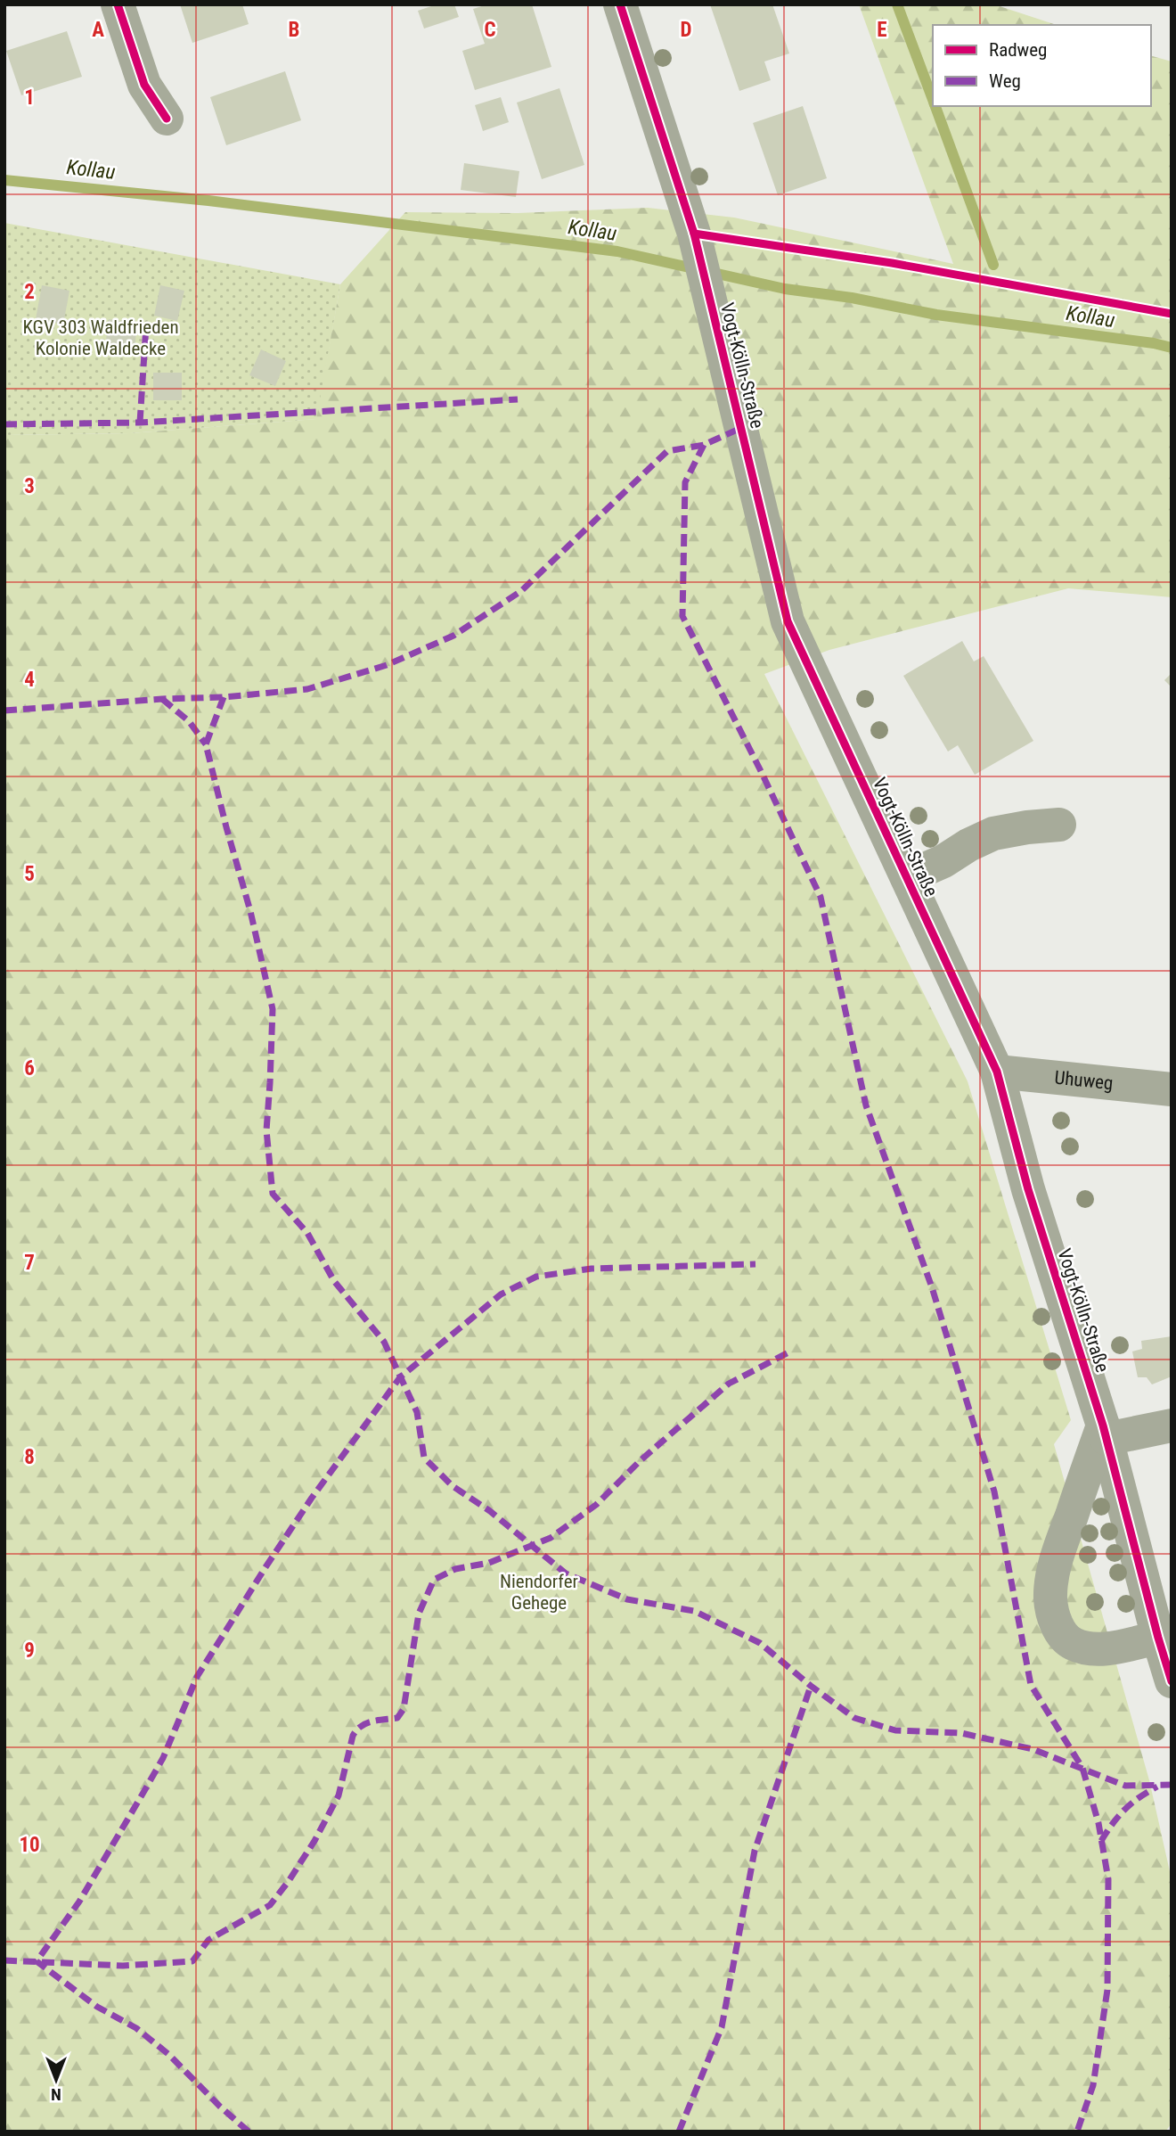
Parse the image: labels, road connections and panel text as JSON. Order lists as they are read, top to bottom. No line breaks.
{"streets":{"street":["Vogt-Kölln-Straße","Uhuweg"]},"crossings":[["Vogt-Kölln-Straße","Uhuweg"]],"water":["Kollau"],"parks":["KGV 303 Waldfrieden Kolonie Waldecke","Niendorfer Gehege"],"legend":["Radweg","Weg"],"north":"bottom","grid":{"columns":["A","B","C","D","E"],"rows":["1","2","3","4","5","6","7","8","9","10"]}}
